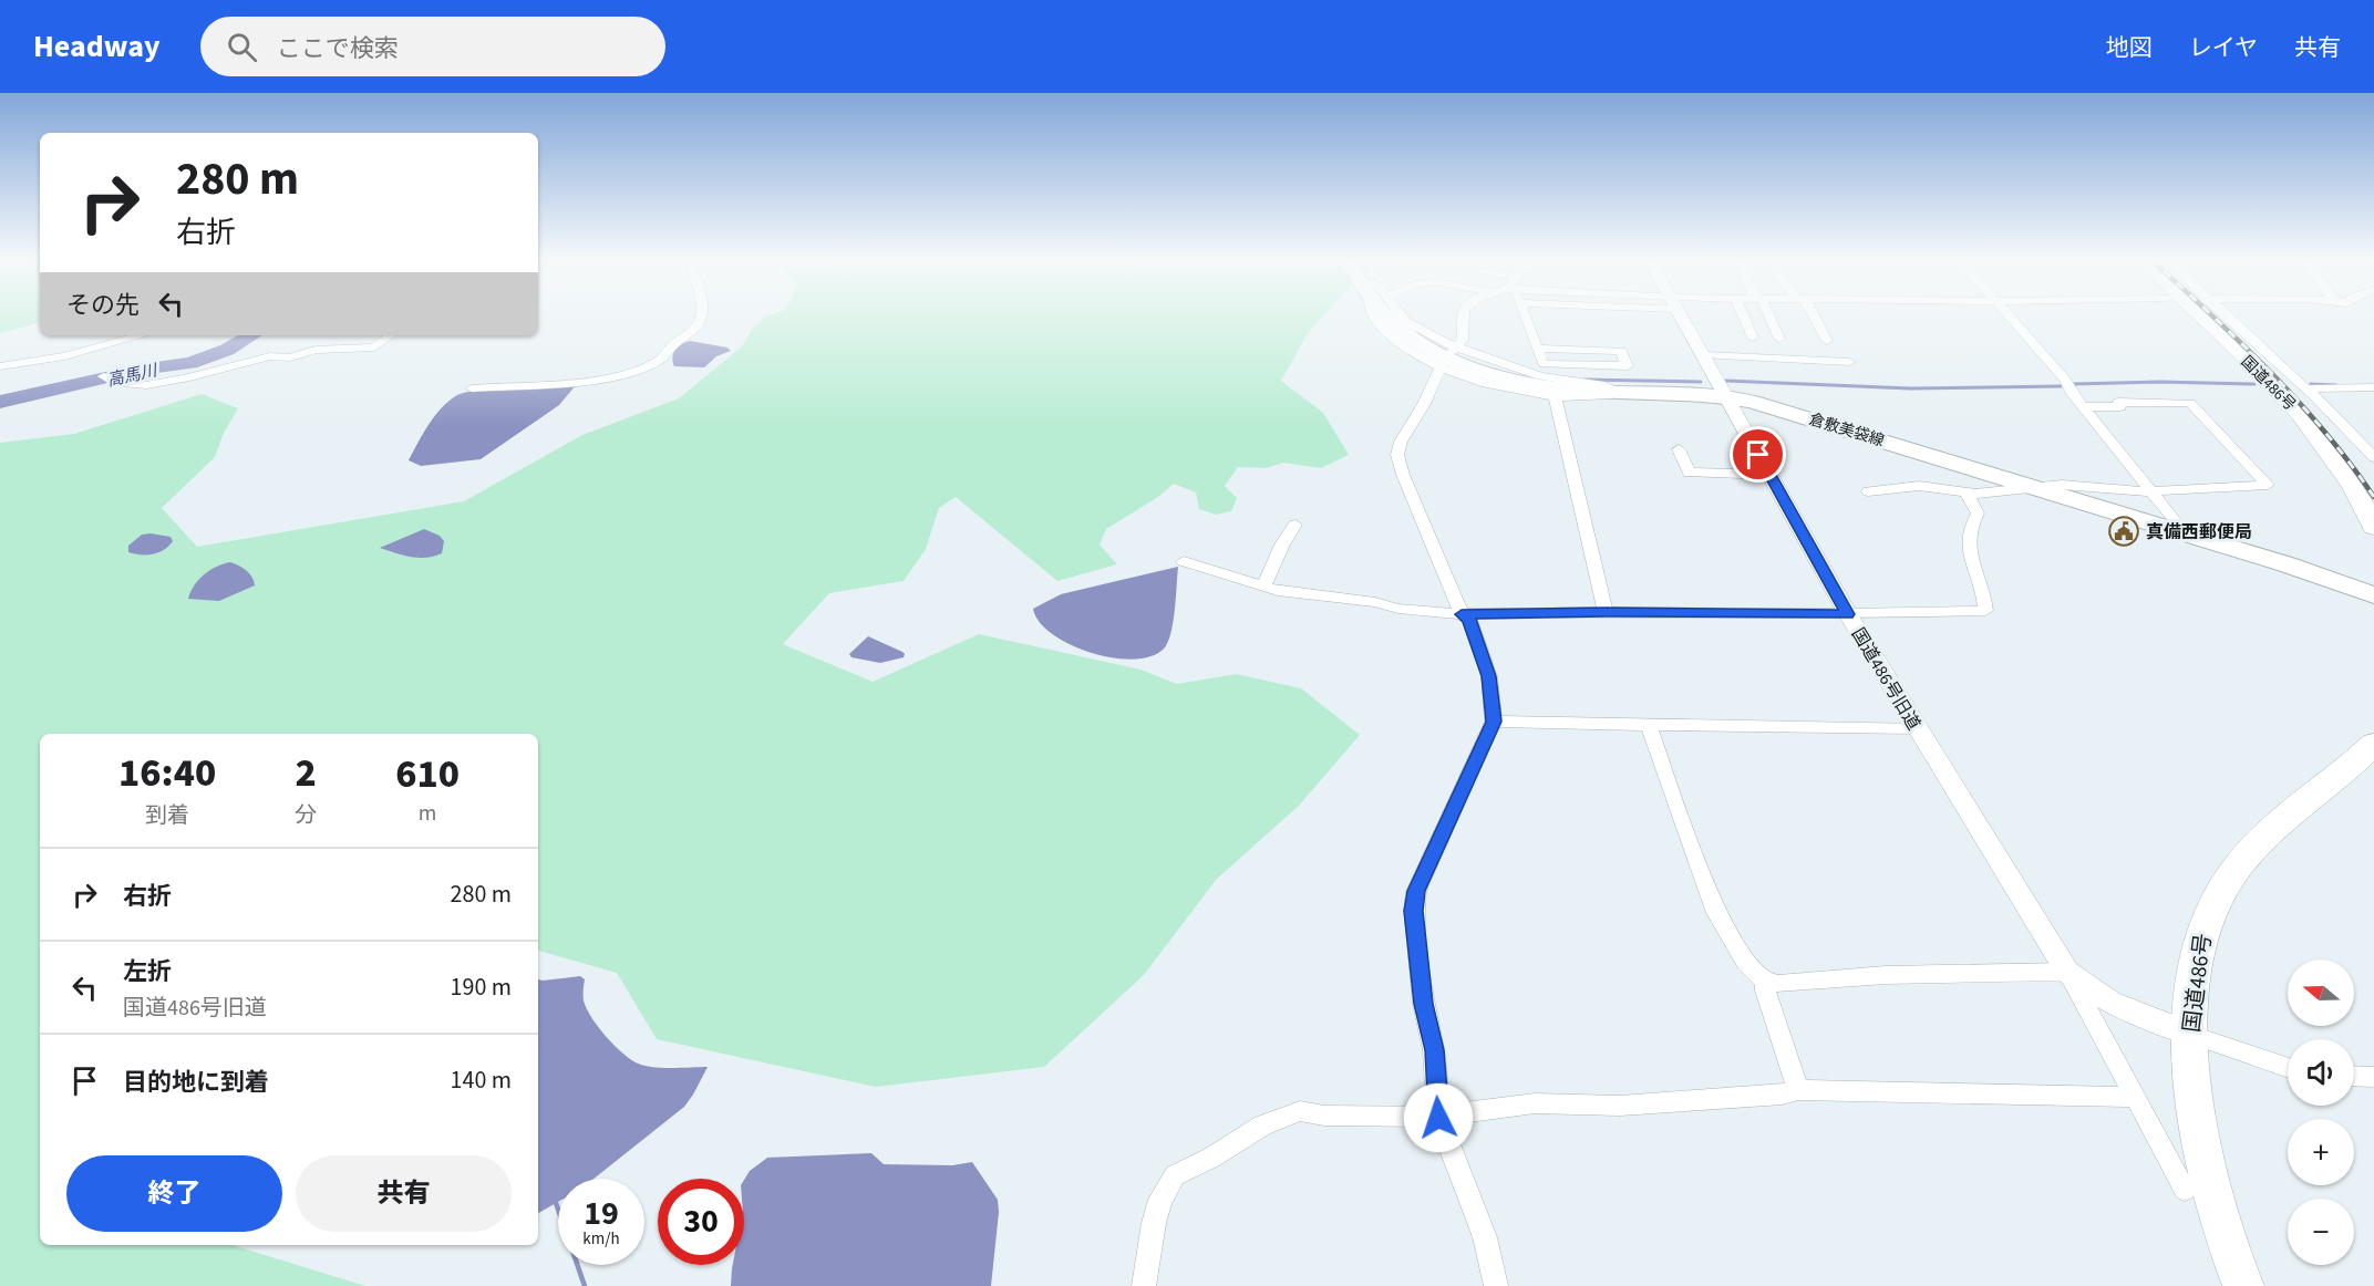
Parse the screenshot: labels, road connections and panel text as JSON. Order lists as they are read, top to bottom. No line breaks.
{"streets":{"highway":["国道486号"],"main road":["倉敷美袋線"],"street":["国道486号旧道"]},"crossings":[["国道486号","国道486号旧道"],["倉敷美袋線","国道486号旧道"]],"water":["高馬川"],"places":{"public building":["真備西郵便局"]},"north":"left","page":{"header":"Headway","search":"ここで検索","nav":["地図","レイヤ","共有"],"turn":["280 m","右折"],"then":"その先","eta":["16:40","到着","2","分","610","m"],"list":[{"name":"右折","value":"280 m"},{"name":"左折","note":"国道486号旧道","value":"190 m"},{"name":"目的地に到着","value":"140 m"}],"map_buttons":["+","−"],"buttons":["終了","共有"],"speed":"19 km/h","limit":"30"}}
